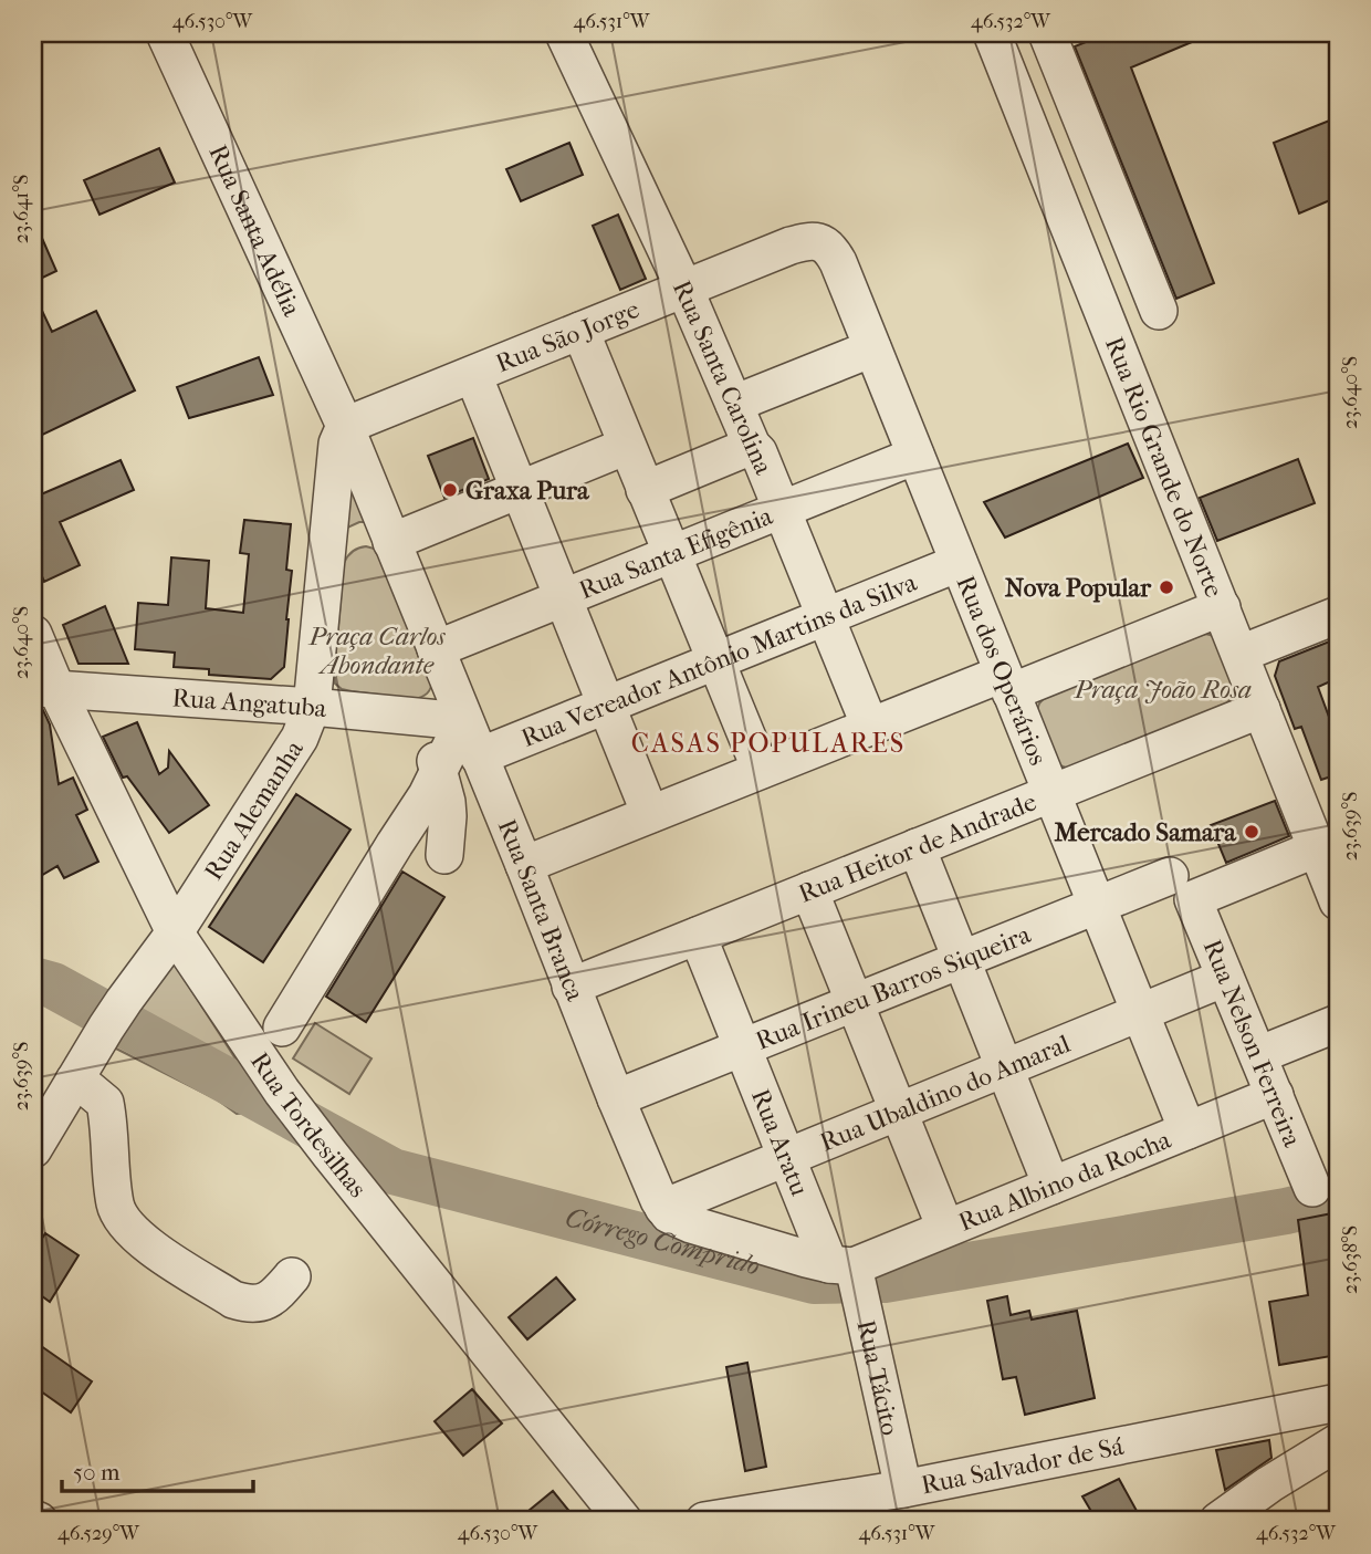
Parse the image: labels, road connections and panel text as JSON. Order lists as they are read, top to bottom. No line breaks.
{"streets":{"street":["Rua Santa Adélia","Rua São Jorge","Rua Santa Carolina","Rua Rio Grande do Norte","Rua Santa Efigênia","Rua Vereador Antônio Martins da Silva","Rua dos Operários","Rua Angatuba","Rua Alemanha","Rua Heitor de Andrade","Rua Santa Branca","Rua Irineu Barros Siqueira","Rua Nelson Ferreira","Rua Ubaldino do Amaral","Rua Tordesilhas","Rua Aratu","Rua Albino da Rocha","Rua Tácito","Rua Salvador de Sá"]},"crossings":[["Rua Santa Adélia","Rua São Jorge"],["Rua Santa Adélia","Rua Alemanha"],["Rua Santa Adélia","Rua Santa Branca"],["Rua São Jorge","Rua Santa Carolina"],["Rua São Jorge","Rua dos Operários"],["Rua São Jorge","Rua Alemanha"],["Rua São Jorge","Rua Santa Branca"],["Rua Santa Carolina","Rua Santa Efigênia"],["Rua Santa Carolina","Rua Vereador Antônio Martins da Silva"],["Rua Rio Grande do Norte","Rua Heitor de Andrade"],["Rua Rio Grande do Norte","Rua Irineu Barros Siqueira"],["Rua Santa Efigênia","Rua dos Operários"],["Rua Santa Efigênia","Rua Santa Branca"],["Rua Vereador Antônio Martins da Silva","Rua dos Operários"],["Rua Vereador Antônio Martins da Silva","Rua Santa Branca"],["Rua dos Operários","Rua Heitor de Andrade"],["Rua dos Operários","Rua Irineu Barros Siqueira"],["Rua dos Operários","Rua Ubaldino do Amaral"],["Rua dos Operários","Rua Albino da Rocha"],["Rua Angatuba","Rua Alemanha"],["Rua Angatuba","Rua Santa Branca"],["Rua Angatuba","Rua Tordesilhas"],["Rua Alemanha","Rua Santa Branca"],["Rua Alemanha","Rua Tordesilhas"],["Rua Heitor de Andrade","Rua Santa Branca"],["Rua Heitor de Andrade","Rua Aratu"],["Rua Santa Branca","Rua Irineu Barros Siqueira"],["Rua Santa Branca","Rua Ubaldino do Amaral"],["Rua Irineu Barros Siqueira","Rua Nelson Ferreira"],["Rua Irineu Barros Siqueira","Rua Aratu"],["Rua Nelson Ferreira","Rua Ubaldino do Amaral"],["Rua Nelson Ferreira","Rua Albino da Rocha"],["Rua Ubaldino do Amaral","Rua Aratu"],["Rua Aratu","Rua Albino da Rocha"],["Rua Aratu","Rua Tácito"],["Rua Albino da Rocha","Rua Tácito"],["Rua Tácito","Rua Salvador de Sá"]],"districts":["CASAS POPULARES"],"water":["Córrego Comprido"],"parks":["Praça Carlos Abondante","Praça João Rosa"],"places":["Graxa Pura","Nova Popular","Mercado Samara"],"scale_bar":"50 m","coordinates":["46.530°W","46.531°W","46.532°W","23.641°S","23.640°S","23.639°S","23.638°S","46.529°W"]}
